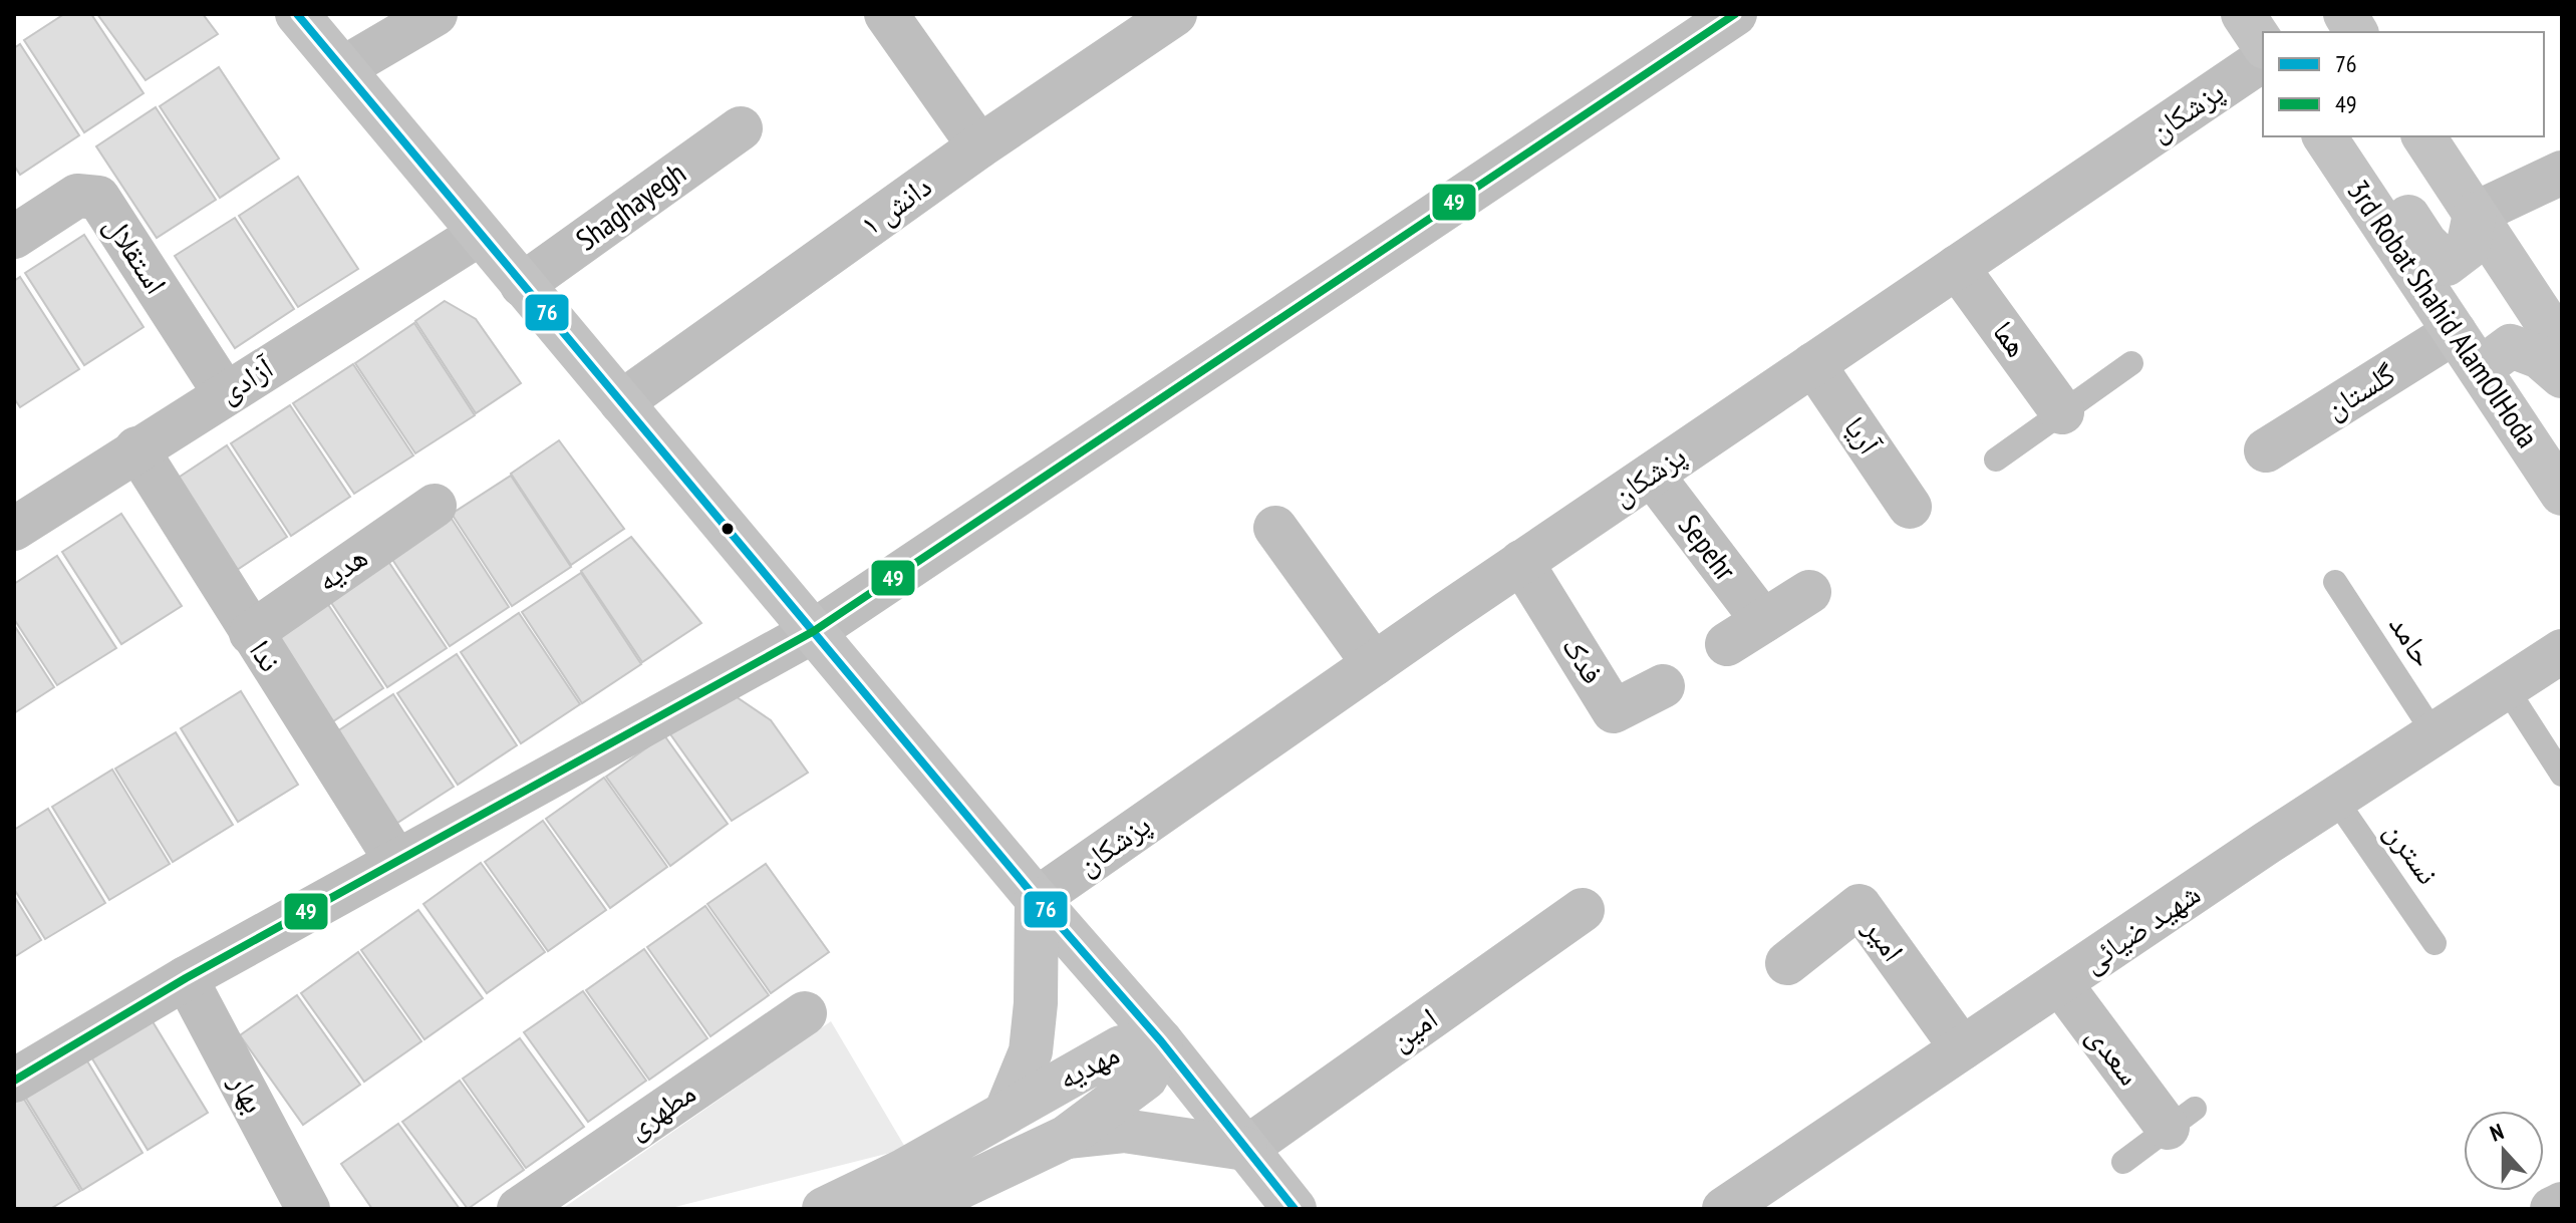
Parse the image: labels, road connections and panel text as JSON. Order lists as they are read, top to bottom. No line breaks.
{"streets":{"main road":["3rd Robat Shahid AlamOlHoda","مهدیه"],"street":["پزشکان","دانش ۱","Shaghayegh","استقلال","هما","آزادی","گلستان","آریا","Sepehr","هدیه","ندا","فدک","شهید ضیائی","امیر","امین","سعدی","بهار","مطهری"],"lane":["حامد","نسترن"]},"crossings":[["پزشکان","هما"],["پزشکان","آریا"],["پزشکان","Sepehr"],["پزشکان","فدک"],["استقلال","آزادی"],["3rd Robat Shahid AlamOlHoda","گلستان"],["آزادی","ندا"],["هدیه","ندا"],["حامد","شهید ضیائی"],["نسترن","شهید ضیائی"],["شهید ضیائی","امیر"],["شهید ضیائی","سعدی"]],"lines":["transit line 76","transit line 49"],"legend":["76","49"],"north":"top"}
